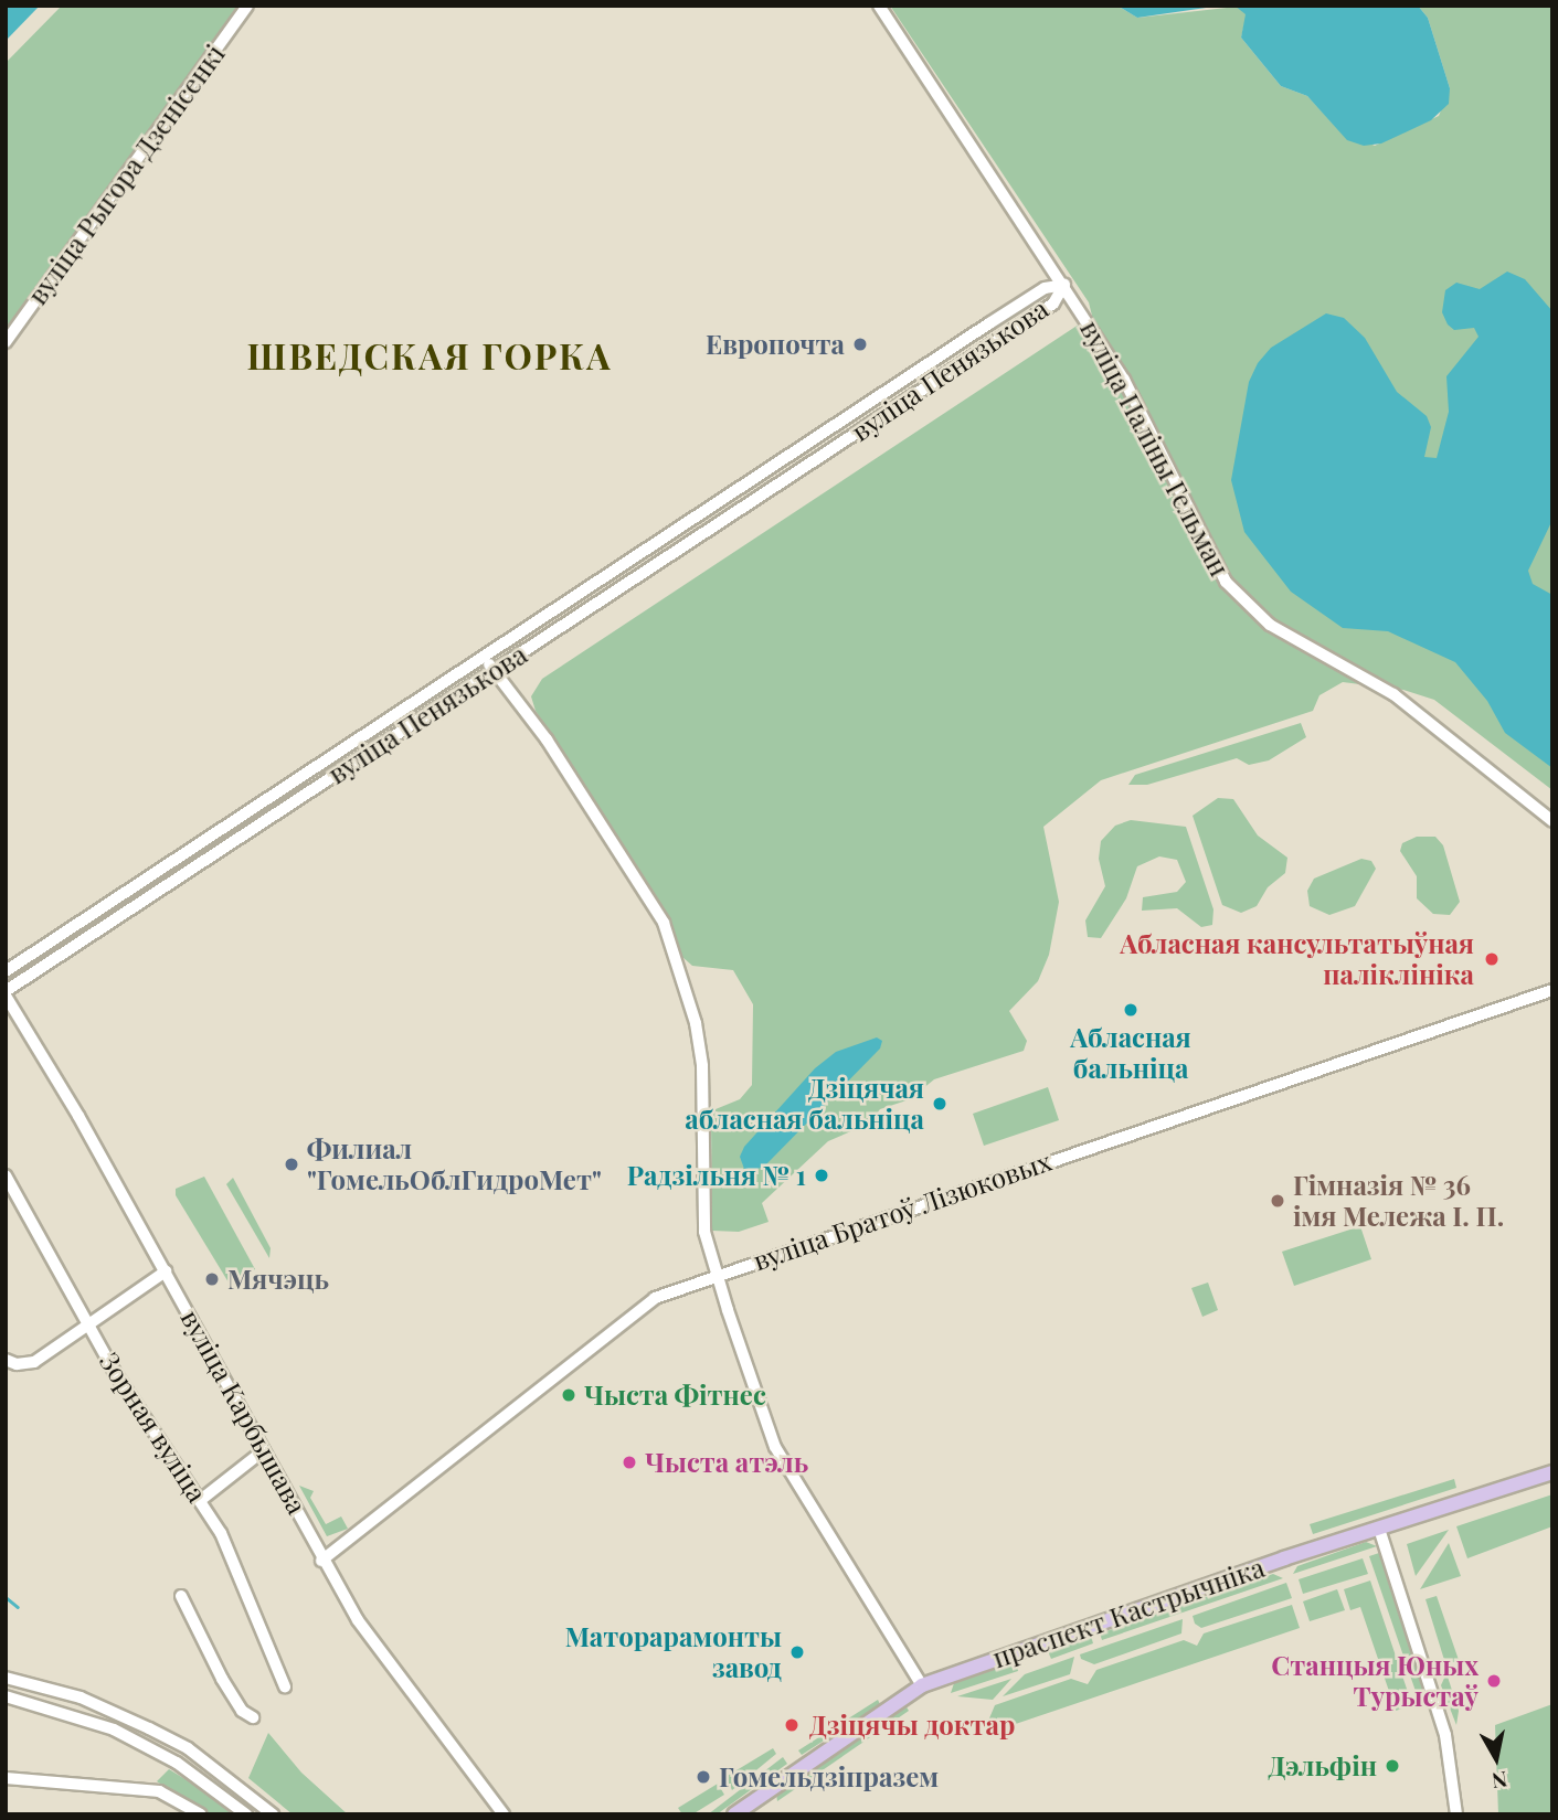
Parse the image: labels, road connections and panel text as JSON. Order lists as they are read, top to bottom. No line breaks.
{"streets":{"main road":["праспект Кастрычніка"],"street":["вуліца Рыгора Дзенісенкі","вуліца Пенязькова","вуліца Паліны Гельман","вуліца Братоў Лізюковых","вуліца Карбышава","Зорная вуліца"]},"crossings":[["вуліца Пенязькова","вуліца Паліны Гельман"],["вуліца Пенязькова","вуліца Карбышава"],["вуліца Братоў Лізюковых","вуліца Карбышава"]],"districts":["ШВЕДСКАЯ ГОРКА"],"places":["Европочта","Абласная кансультатыўная паліклініка","Абласная бальніца","Дзіцячая абласная бальніца","Филиал \"ГомельОблГидроМет\"","Радзільня № 1","Гімназія № 36 імя Мележа І. П.","Мячэць","Чыста Фітнес","Чыста атэль","Маторарамонты завод","Станцыя Юных Турыстаў","Дзіцячы доктар","Дэльфін","Гомельдзіпразем"],"north":"bottom"}
